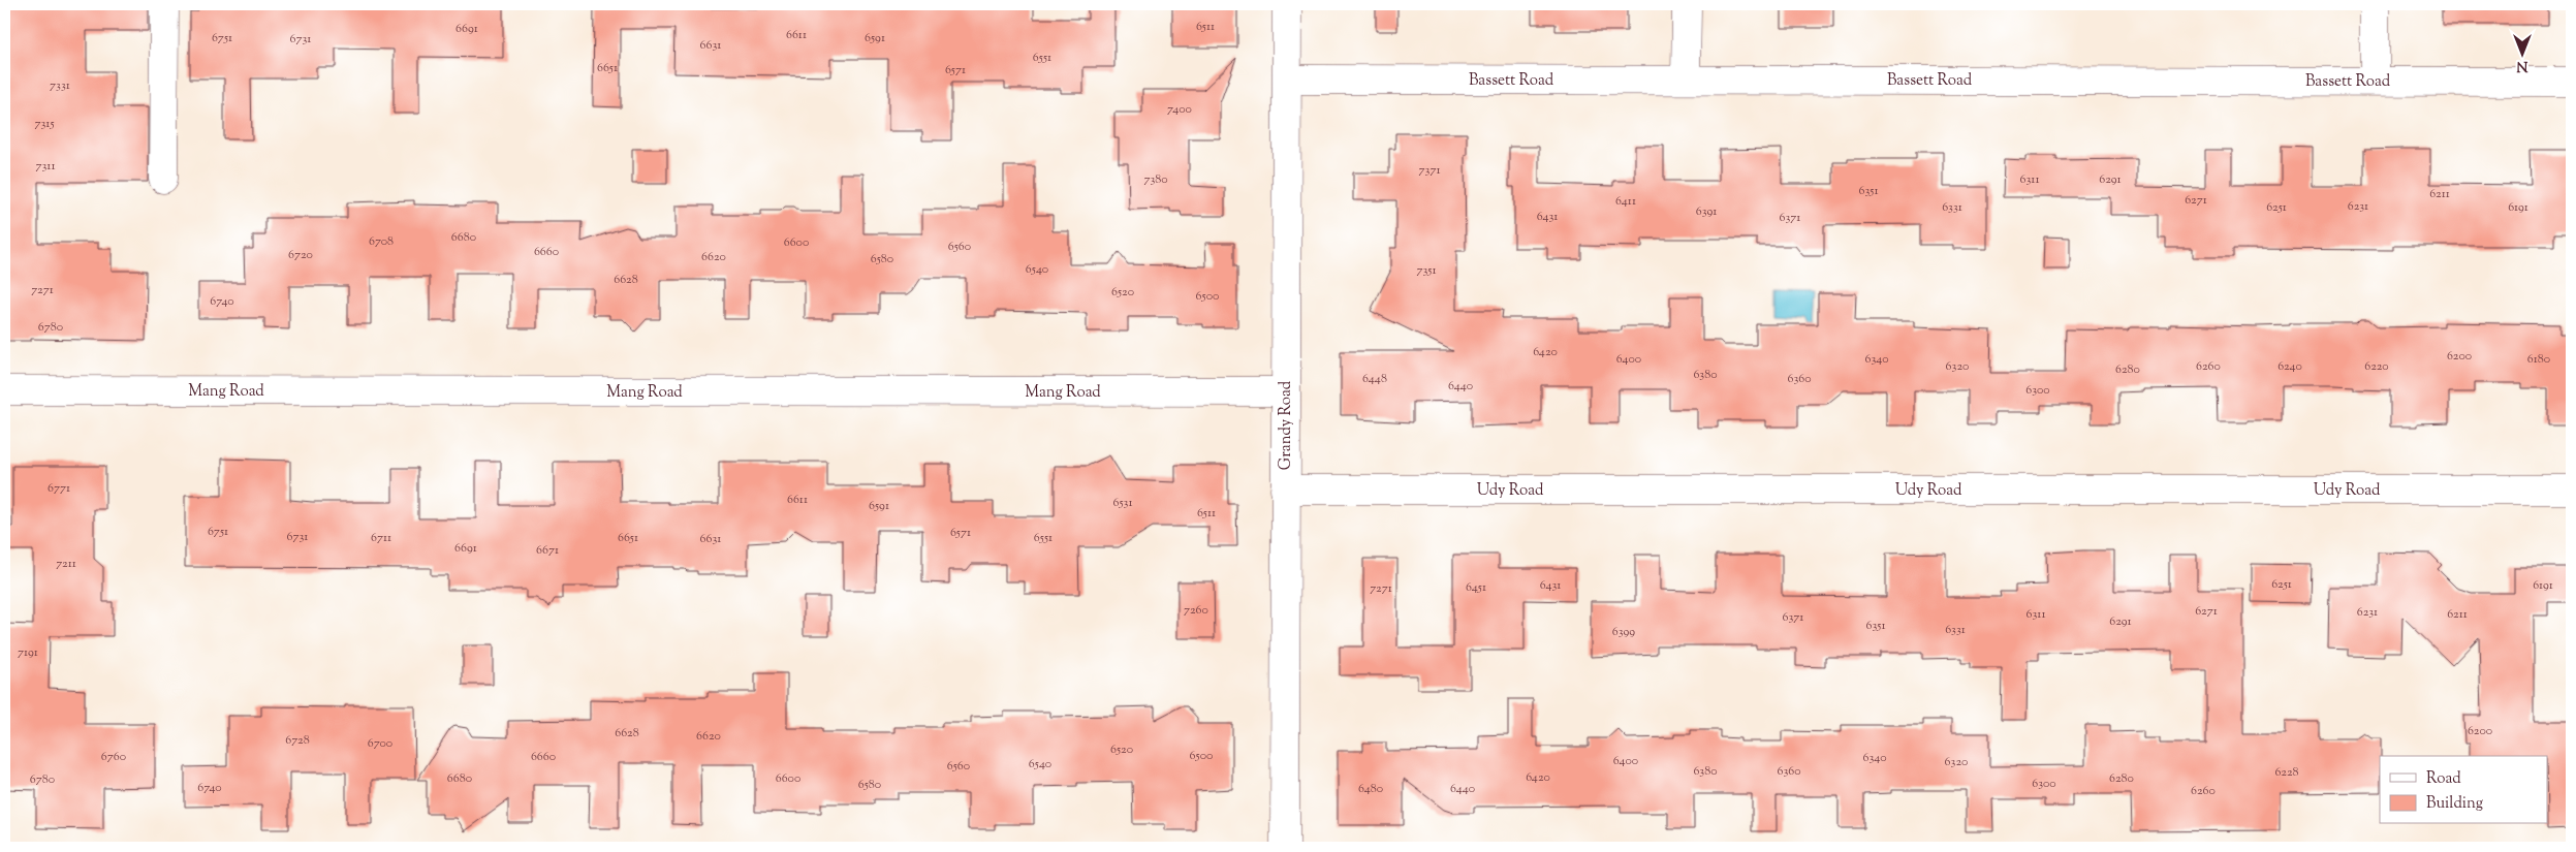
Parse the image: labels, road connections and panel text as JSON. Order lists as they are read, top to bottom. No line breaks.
{"streets":{"street":["Bassett Road","Mang Road","Grandy Road","Udy Road"]},"crossings":[["Bassett Road","Grandy Road"],["Mang Road","Grandy Road"],["Grandy Road","Udy Road"]],"house_numbers":["6511","6691","6611","6751","6591","6731","6631","6551","6651","6571","7331","7400","7315","7311","7371","7380","6311","6291","6351","6211","6271","6411","6231","6331","6251","6191","6391","6431","6371","6680","6708","6600","6560","6660","6720","6620","6580","6540","7351","6628","7271","6520","6500","6740","6780","6420","6200","6400","6340","6180","6320","6260","6240","6220","6280","6380","6448","6360","6440","6300","6771","6611","6531","6591","6511","6751","6571","6731","6711","6651","6551","6631","6691","6671","7211","6251","6431","6191","6451","7271","7260","6271","6231","6311","6211","6371","6291","6351","6331","6399","7191","6200","6628","6620","6728","6700","6520","6500","6760","6660","6340","6400","6320","6540","6560","6380","6360","6228","6420","6680","6600","6280","6780","6300","6580","6740","6480","6440","6260"],"legend":["Road","Building"],"north":"bottom"}
